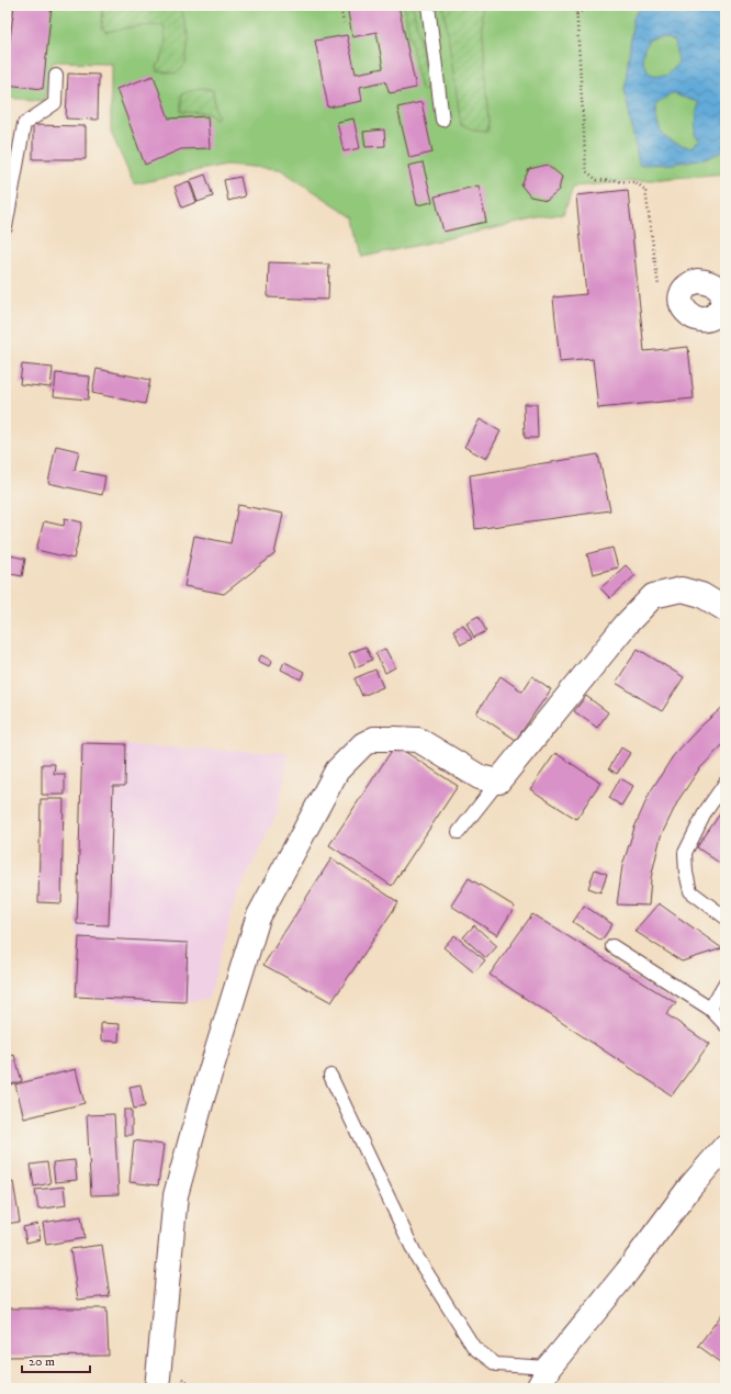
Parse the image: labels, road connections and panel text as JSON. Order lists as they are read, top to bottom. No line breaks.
{"scale_bar":"20 m"}
